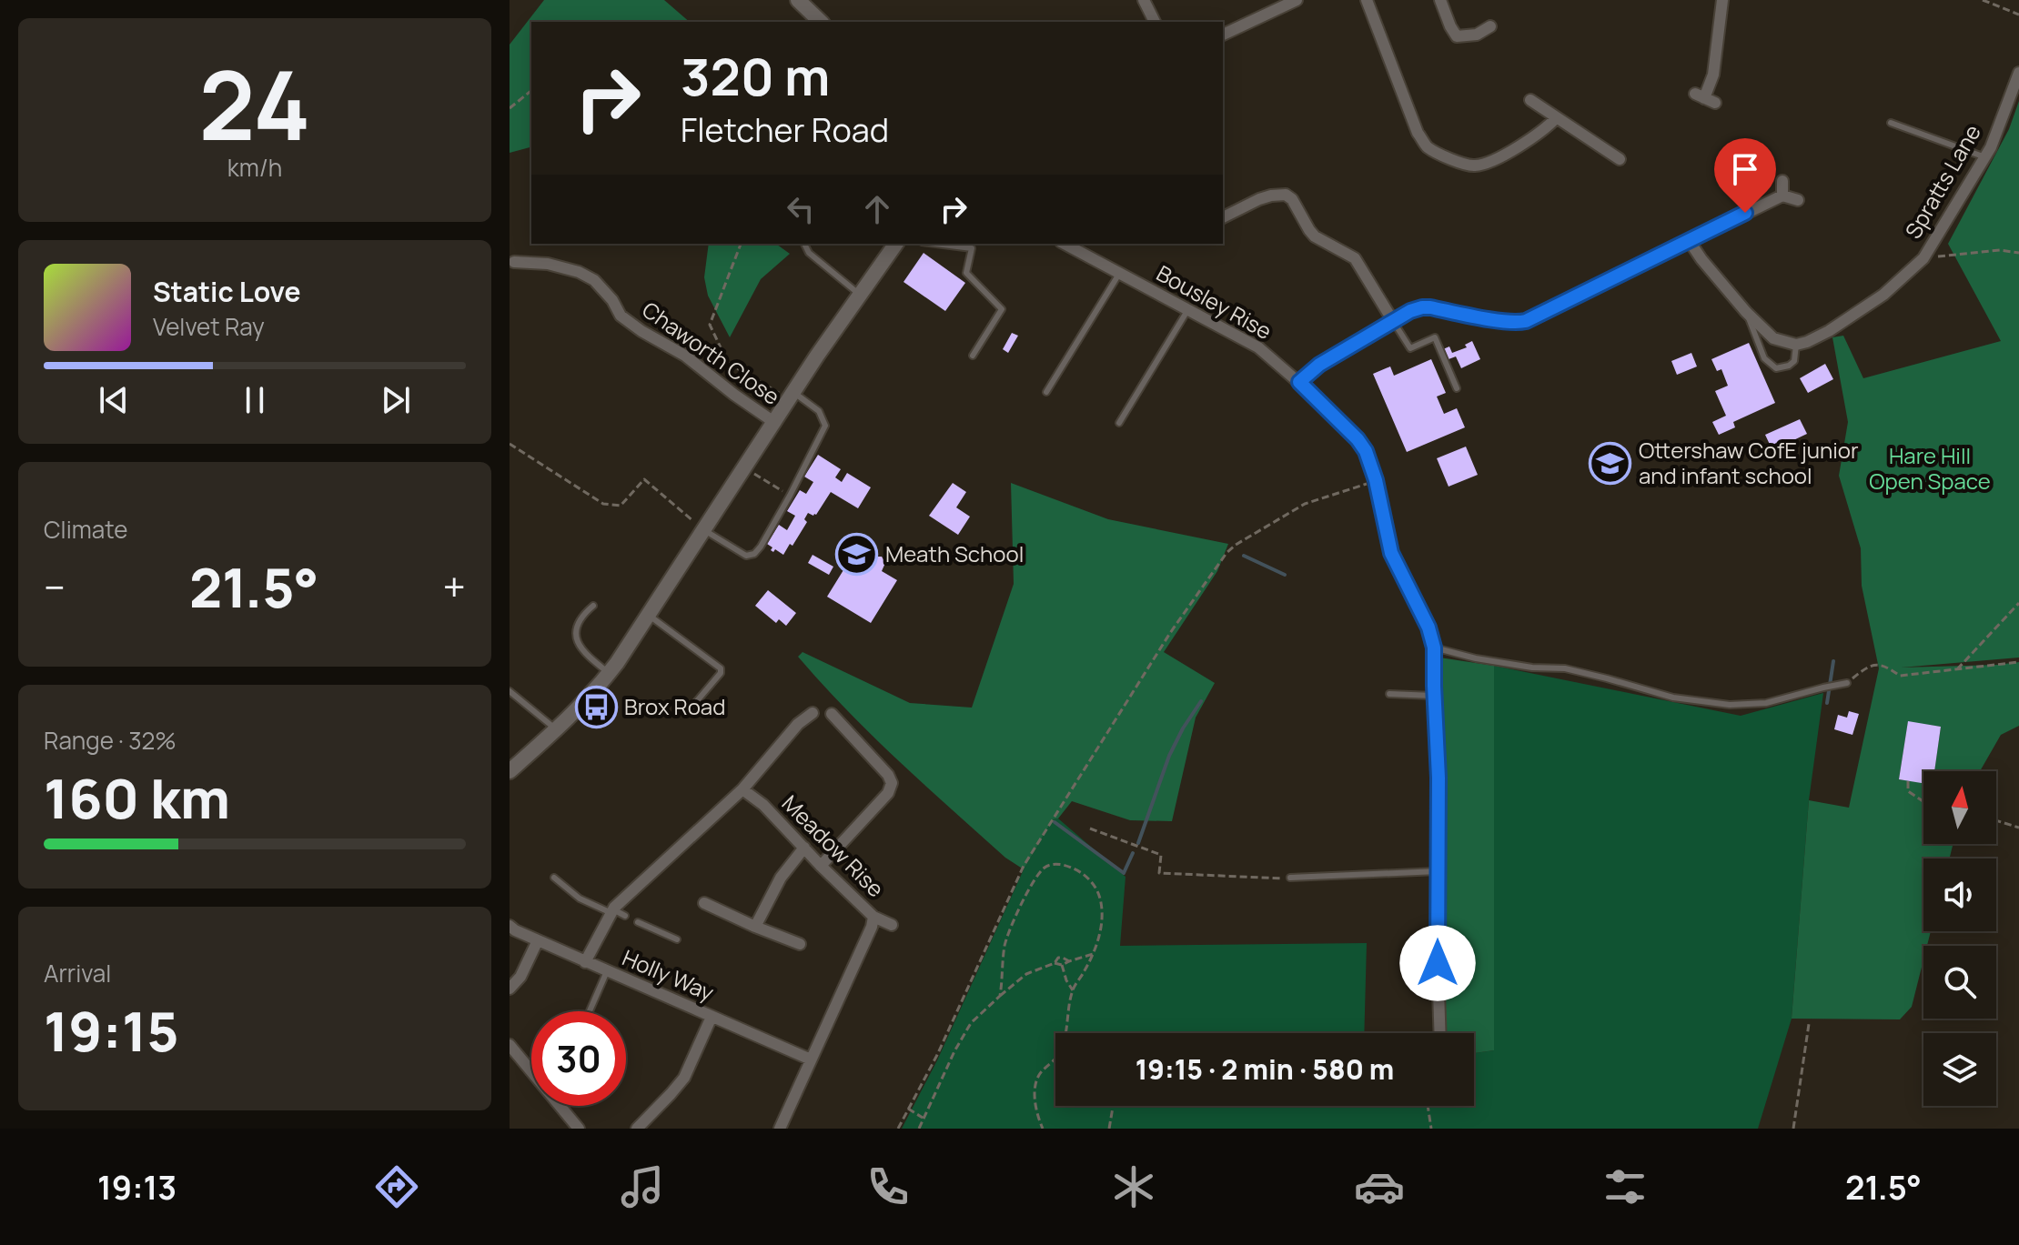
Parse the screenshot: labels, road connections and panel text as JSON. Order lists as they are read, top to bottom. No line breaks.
{"streets":{"street":["Spratts Lane","Bousley Rise","Chaworth Close","Meadow Rise","Holly Way"]},"crossings":[["Meadow Rise","Holly Way"]],"parks":["Hare Hill Open Space"],"places":{"school or university":["Ottershaw CofE junior and infant school","Meath School"],"bus stop":["Brox Road"]},"north":"top","page":{"tile":[["24","km/h"],"Climate",["Range · 32%","160 km"],["Arrival","19:15"]],"turn":["320 m","Fletcher Road"],"song":["Static Love","Velvet Ray"],"heat":["−","21.5°","+"],"limit":"30","trip":"19:15 · 2 min · 580 m","tabs":["19:13","21.5°"]}}
